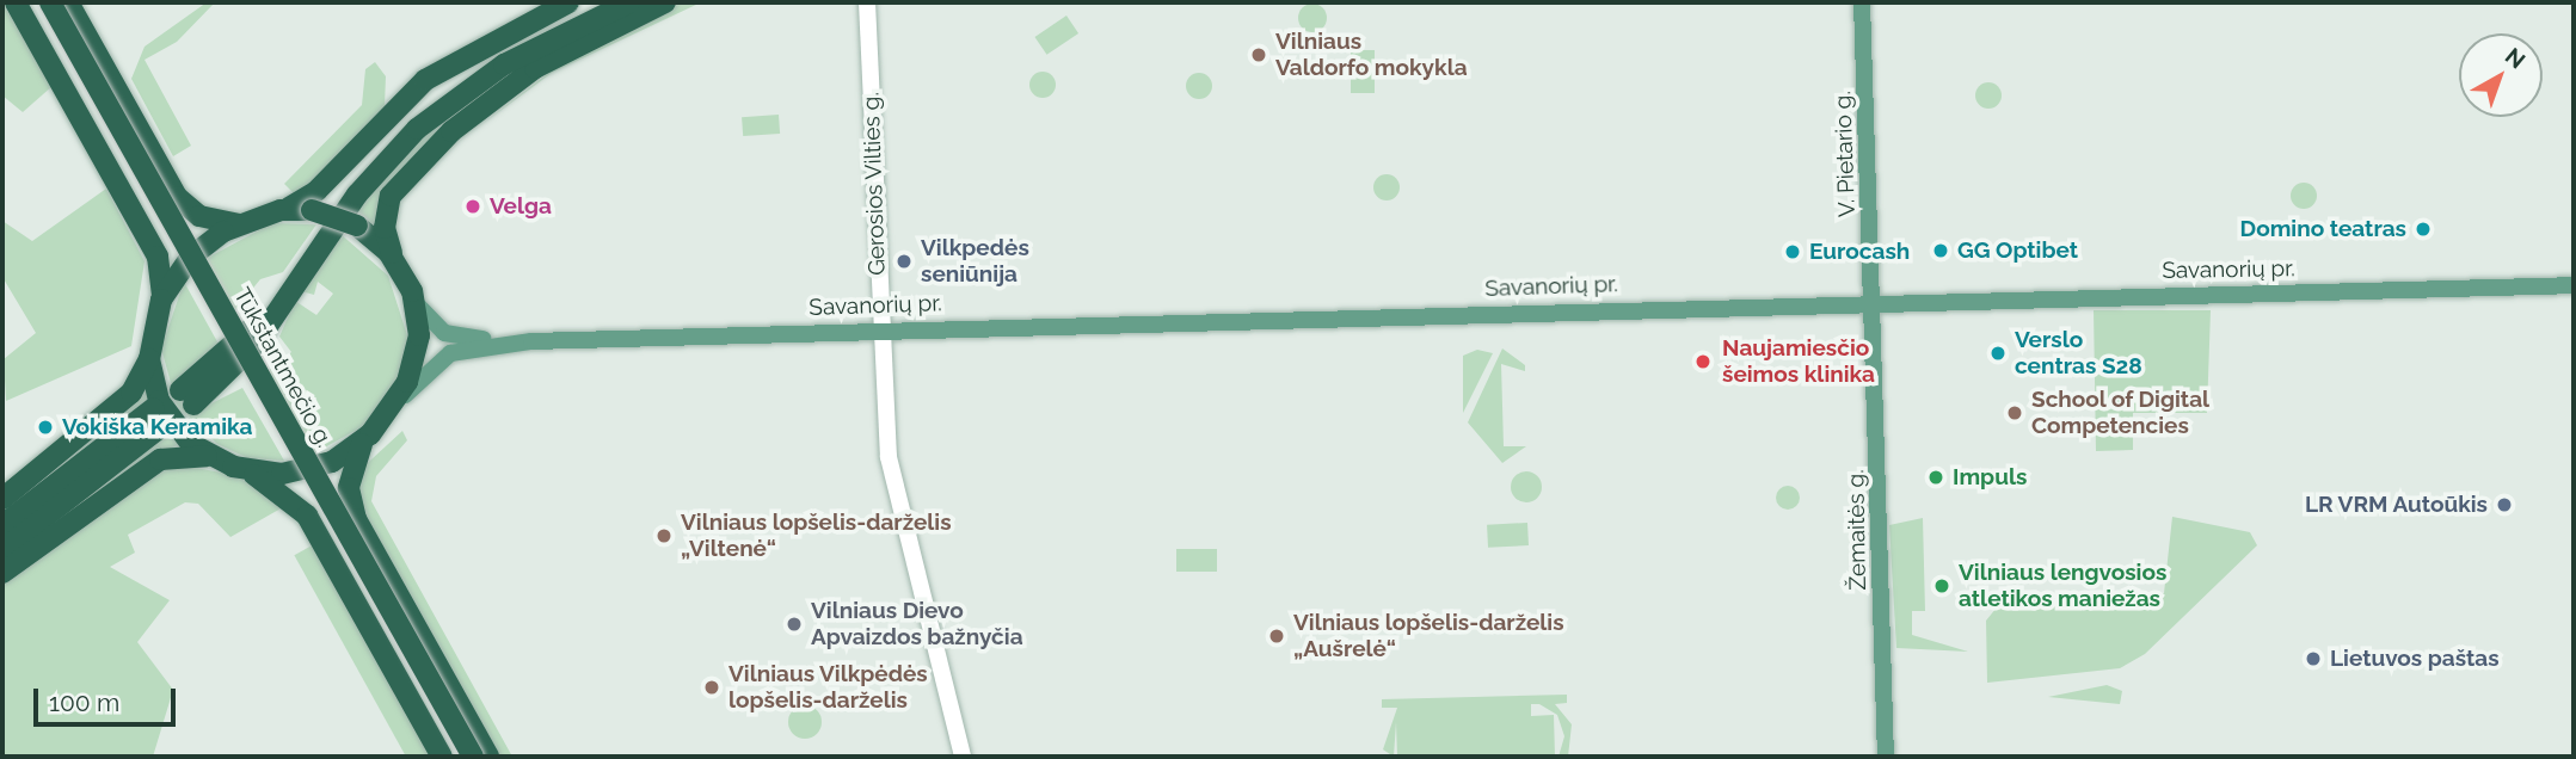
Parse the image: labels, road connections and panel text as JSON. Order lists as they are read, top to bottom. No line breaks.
{"streets":{"highway":["Tūkstantmečio g."],"main road":["V. Pietario g.","Gerosios Vilties g.","Savanorių pr.","Žemaitės g."]},"crossings":[["V. Pietario g.","Savanorių pr."],["V. Pietario g.","Žemaitės g."],["Gerosios Vilties g.","Savanorių pr."],["Savanorių pr.","Žemaitės g."]],"places":["Vilniaus Valdorfo mokykla","Velga","Domino teatras","GG Optibet","Eurocash","Vilkpedės seniūnija","Verslo centras S28","Naujamiesčio šeimos klinika","School of Digital Competencies","Vokiška Keramika","Impuls","LR VRM Autoūkis","Vilniaus lopšelis-darželis „Viltenė“","Vilniaus lengvosios atletikos maniežas","Vilniaus Dievo Apvaizdos bažnyčia","Vilniaus lopšelis-darželis „Aušrelė“","Lietuvos paštas","Vilniaus Vilkpėdės lopšelis-darželis"],"scale_bar":"100 m","north":"top right"}
